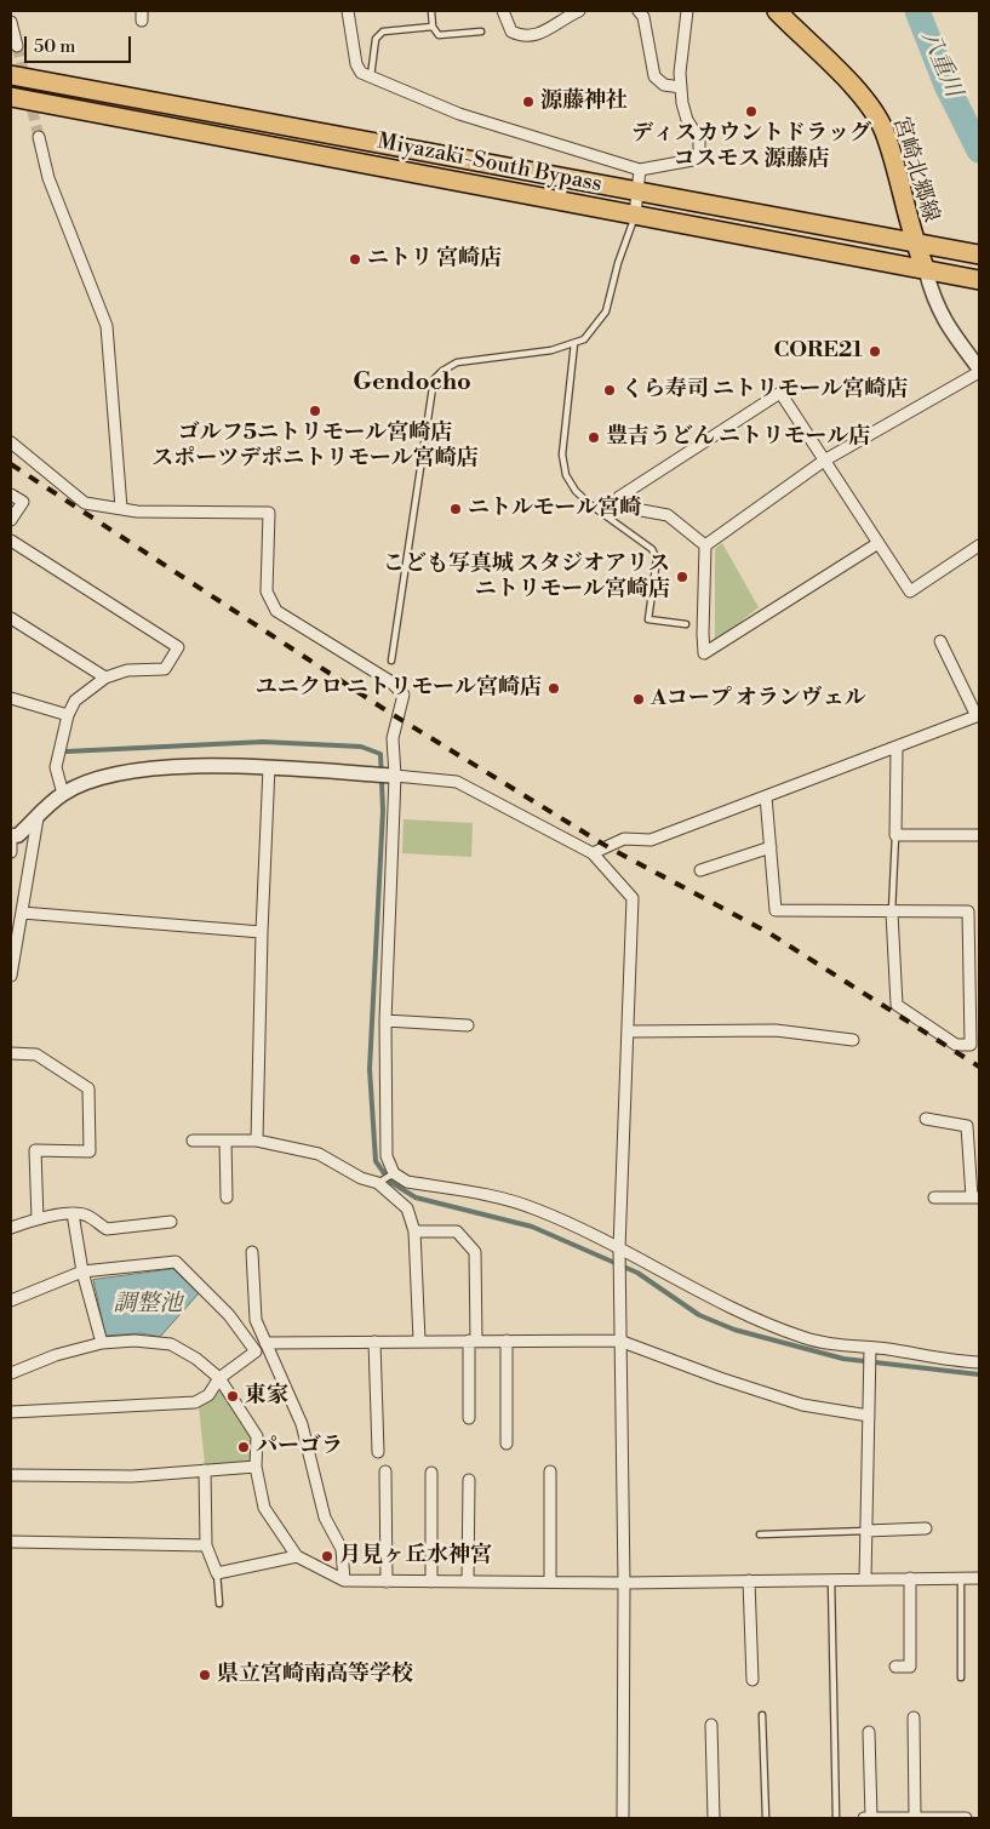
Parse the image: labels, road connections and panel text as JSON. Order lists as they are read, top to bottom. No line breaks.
{"streets":{"main road":["Miyazaki-South Bypass","宮崎北郷線"]},"crossings":[["Miyazaki-South Bypass","宮崎北郷線"]],"districts":["Gendocho"],"water":["八重川","調整池"],"places":["源藤神社","ディスカウントドラッグ コスモス 源藤店","ニトリ 宮崎店","CORE21","くら寿司 ニトリモール宮崎店","ゴルフ5ニトリモール宮崎店 スポーツデポニトリモール宮崎店","豊吉うどん ニトリモール店","ニトルモール宮崎","こども写真城 スタジオアリス ニトリモール宮崎店","ユニクロ ニトリモール宮崎店","Aコープ オランヴェル","東家","パーゴラ","月見ヶ丘水神宮","県立宮崎南高等学校"],"scale_bar":"50 m"}
